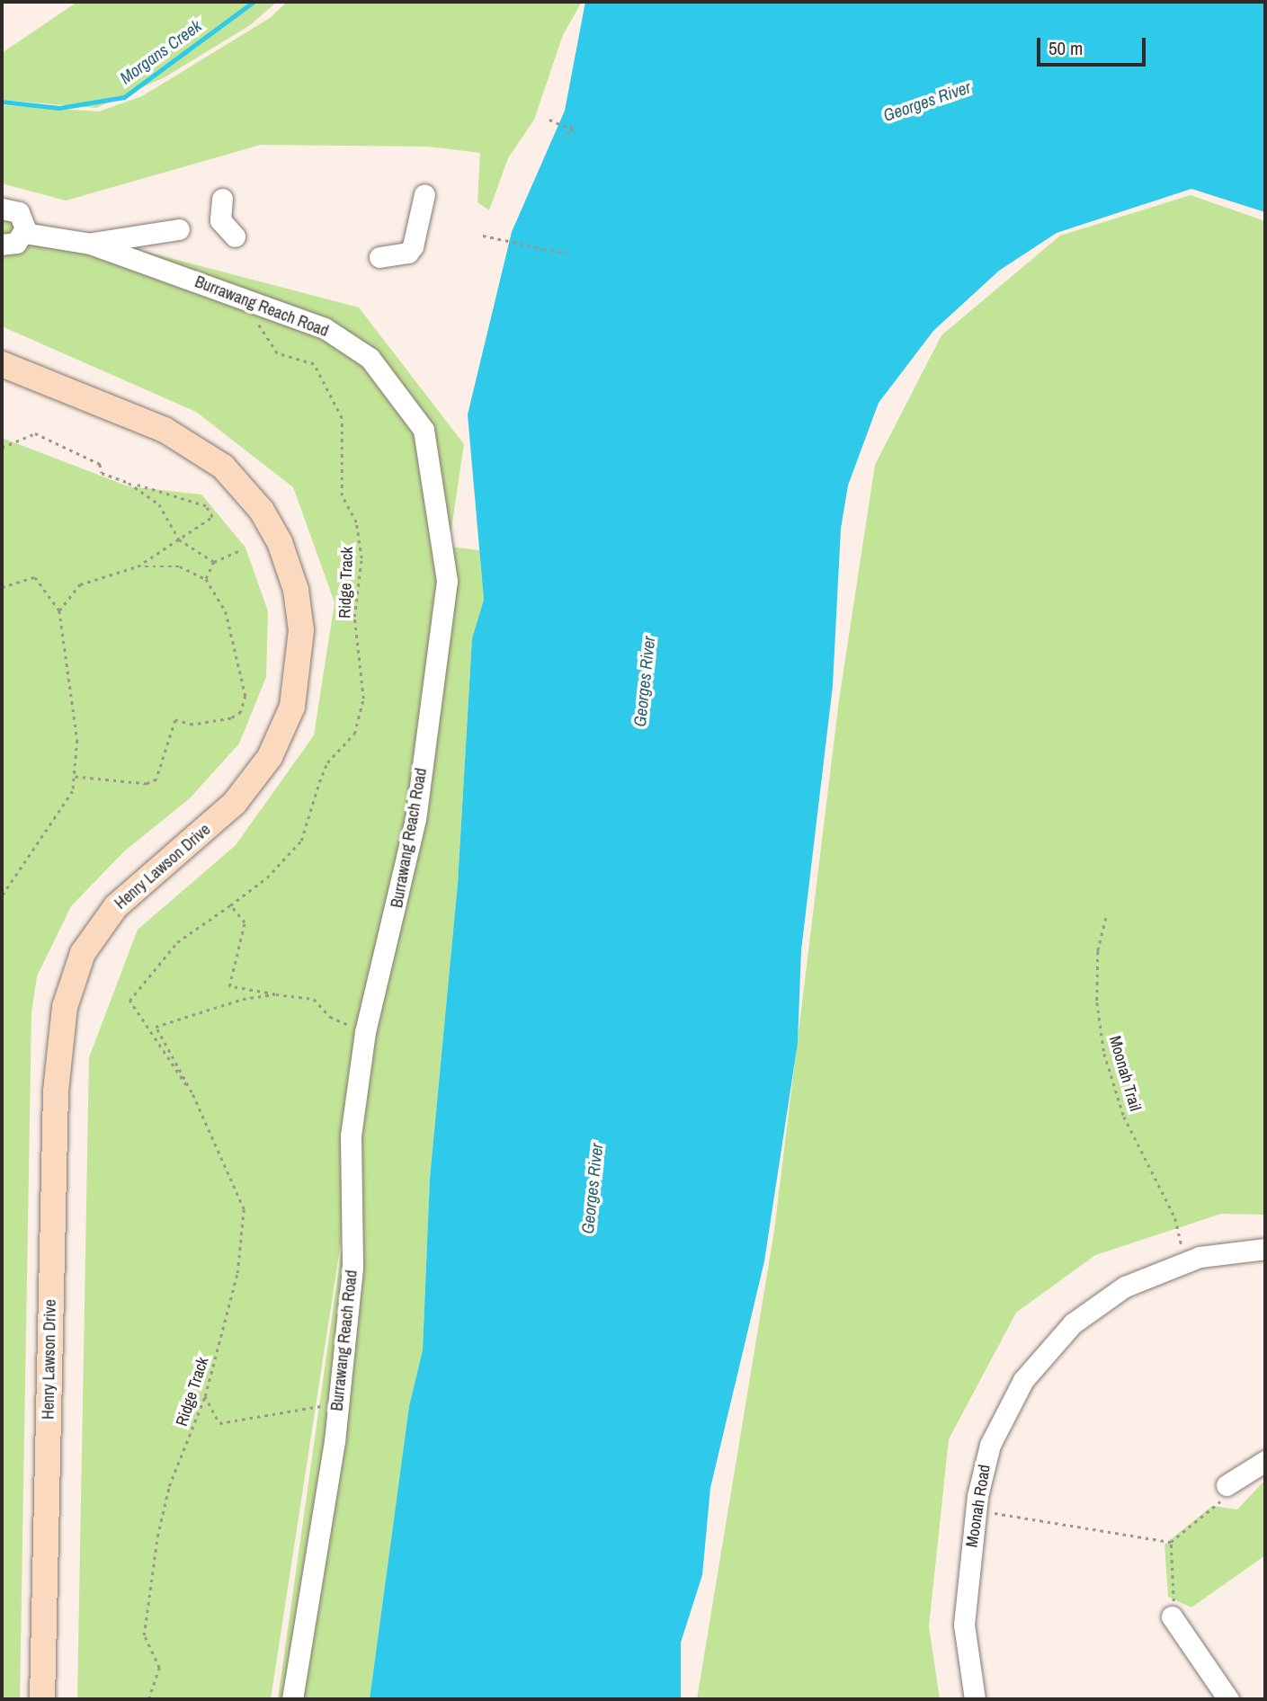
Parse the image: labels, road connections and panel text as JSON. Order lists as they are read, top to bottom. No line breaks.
{"streets":{"main road":["Henry Lawson Drive"],"street":["Burrawang Reach Road","Moonah Road"],"path":["Ridge Track","Moonah Trail"]},"crossings":[["Burrawang Reach Road","Ridge Track"],["Moonah Trail","Moonah Road"]],"water":["Morgans Creek","Georges River"],"scale_bar":"50 m"}
